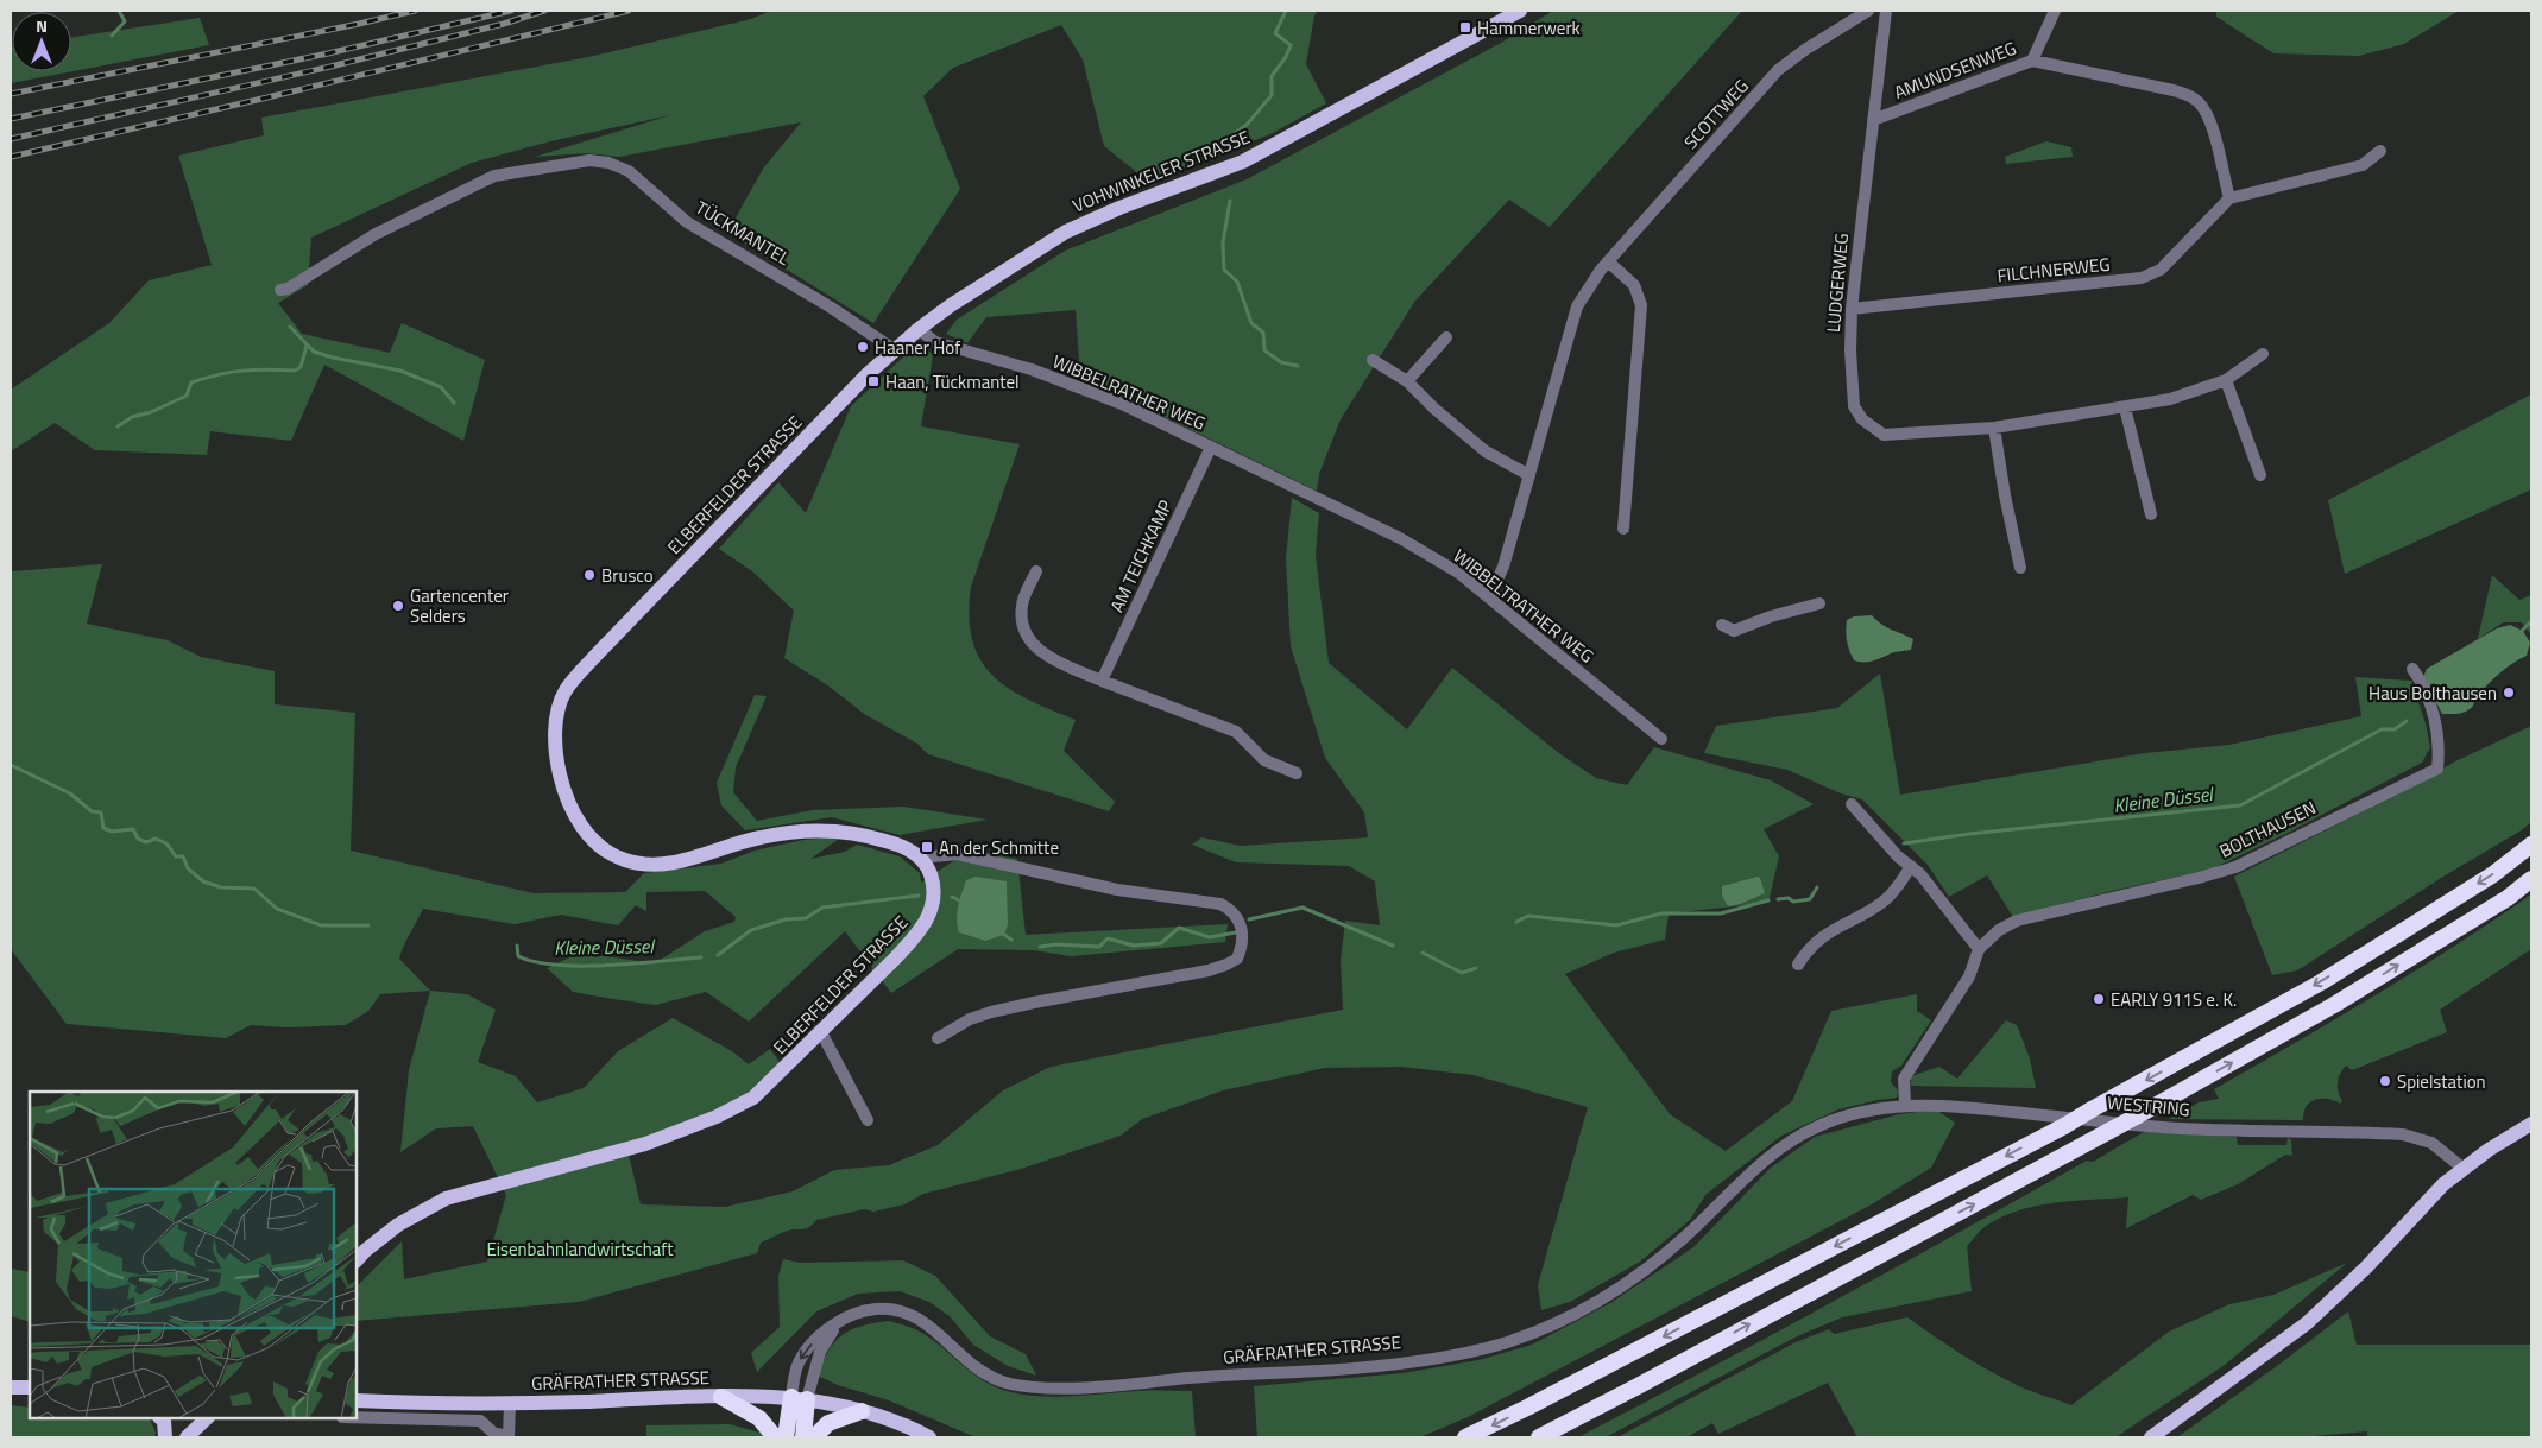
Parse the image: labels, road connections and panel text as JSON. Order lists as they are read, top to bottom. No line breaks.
{"streets":{"main road":["VOHWINKELER STRASSE","ELBERFELDER STRASSE","GRÄFRATHER STRASSE"],"street":["AMUNDSENWEG","SCOTTWEG","TÜCKMANTEL","FILCHNERWEG","LUDGERWEG","WIBBELRATHER WEG","AM TEICHKAMP","WIBBELTRATHER WEG","BOLTHAUSEN","WESTRING"]},"crossings":[["AMUNDSENWEG","LUDGERWEG"],["SCOTTWEG","WIBBELTRATHER WEG"],["VOHWINKELER STRASSE","WIBBELRATHER WEG"],["VOHWINKELER STRASSE","ELBERFELDER STRASSE"],["TÜCKMANTEL","ELBERFELDER STRASSE"],["FILCHNERWEG","LUDGERWEG"],["WIBBELRATHER WEG","ELBERFELDER STRASSE"],["WIBBELRATHER WEG","AM TEICHKAMP"],["WIBBELRATHER WEG","WIBBELTRATHER WEG"],["WESTRING","GRÄFRATHER STRASSE"]],"water":["Kleine Düssel"],"parks":["Eisenbahnlandwirtschaft"],"places":{"transit":["Hammerwerk","Haan, Tückmantel","An der Schmitte"],"other":["Haaner Hof","Brusco","Gartencenter Selders","Haus Bolthausen","EARLY 911S e. K.","Spielstation"]},"north":"top"}
